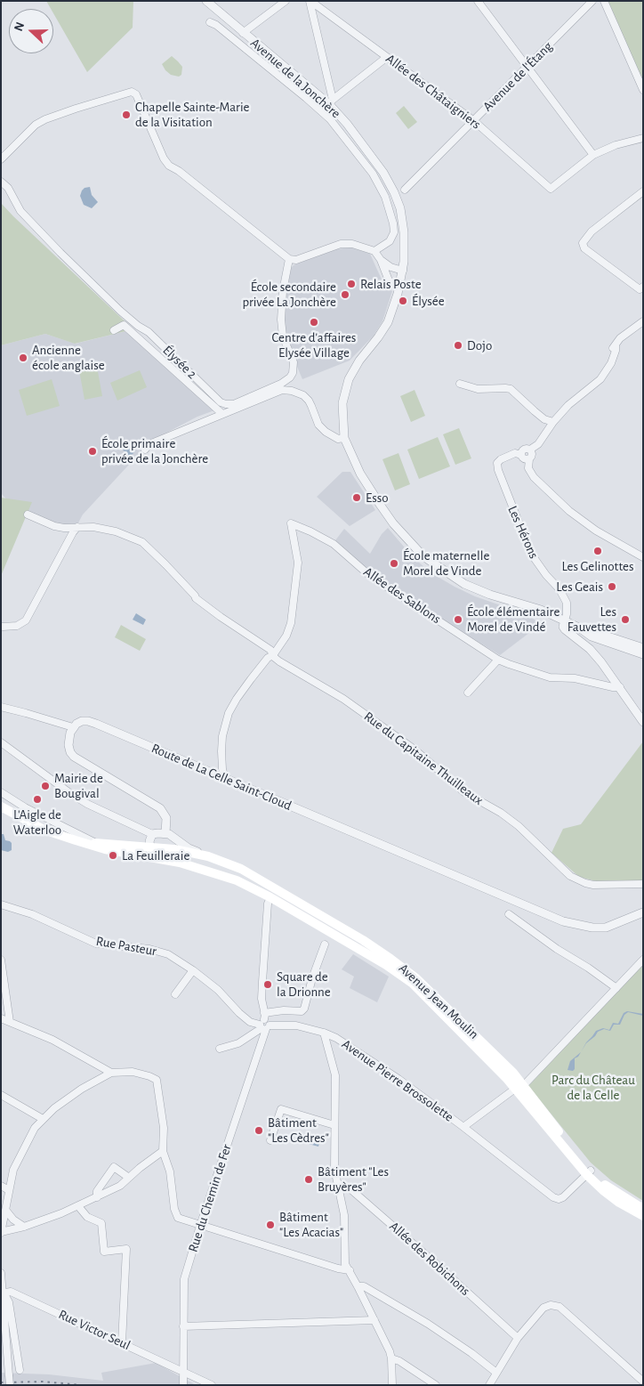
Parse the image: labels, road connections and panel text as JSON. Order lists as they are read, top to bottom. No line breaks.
{"streets":{"main road":["Avenue Jean Moulin"],"street":["Avenue de l'Étang","Avenue de la Jonchère","Allée des Châtaigniers","Élysée 2","Les Hérons","Allée des Sablons","Rue du Capitaine Thuilleaux","Route de La Celle Saint-Cloud","Rue Pasteur","Avenue Pierre Brossolette","Rue du Chemin de Fer","Allée des Robichons","Rue Victor Seul"]},"crossings":[["Avenue de l'Étang","Allée des Châtaigniers"],["Avenue de la Jonchère","Les Hérons"],["Allée des Sablons","Rue du Capitaine Thuilleaux"],["Rue Pasteur","Avenue Pierre Brossolette"],["Rue Pasteur","Rue du Chemin de Fer"],["Avenue Jean Moulin","Avenue Pierre Brossolette"],["Avenue Pierre Brossolette","Rue du Chemin de Fer"],["Rue du Chemin de Fer","Rue Victor Seul"]],"parks":["Parc du Château de la Celle"],"places":["Chapelle Sainte-Marie de la Visitation","Relais Poste","École secondaire privée La Jonchère","Élysée","Centre d'affaires Elysée Village","Dojo","Ancienne école anglaise","École primaire privée de la Jonchère","Esso","Les Gelinottes","École maternelle Morel de Vinde","Les Geais","École élémentaire Morel de Vindé","Les Fauvettes","Mairie de Bougival","L'Aigle de Waterloo","La Feuilleraie","Square de la Drionne","Bâtiment \"Les Cèdres\"","Bâtiment \"Les Bruyères\"","Bâtiment \"Les Acacias\""],"north":"left"}
